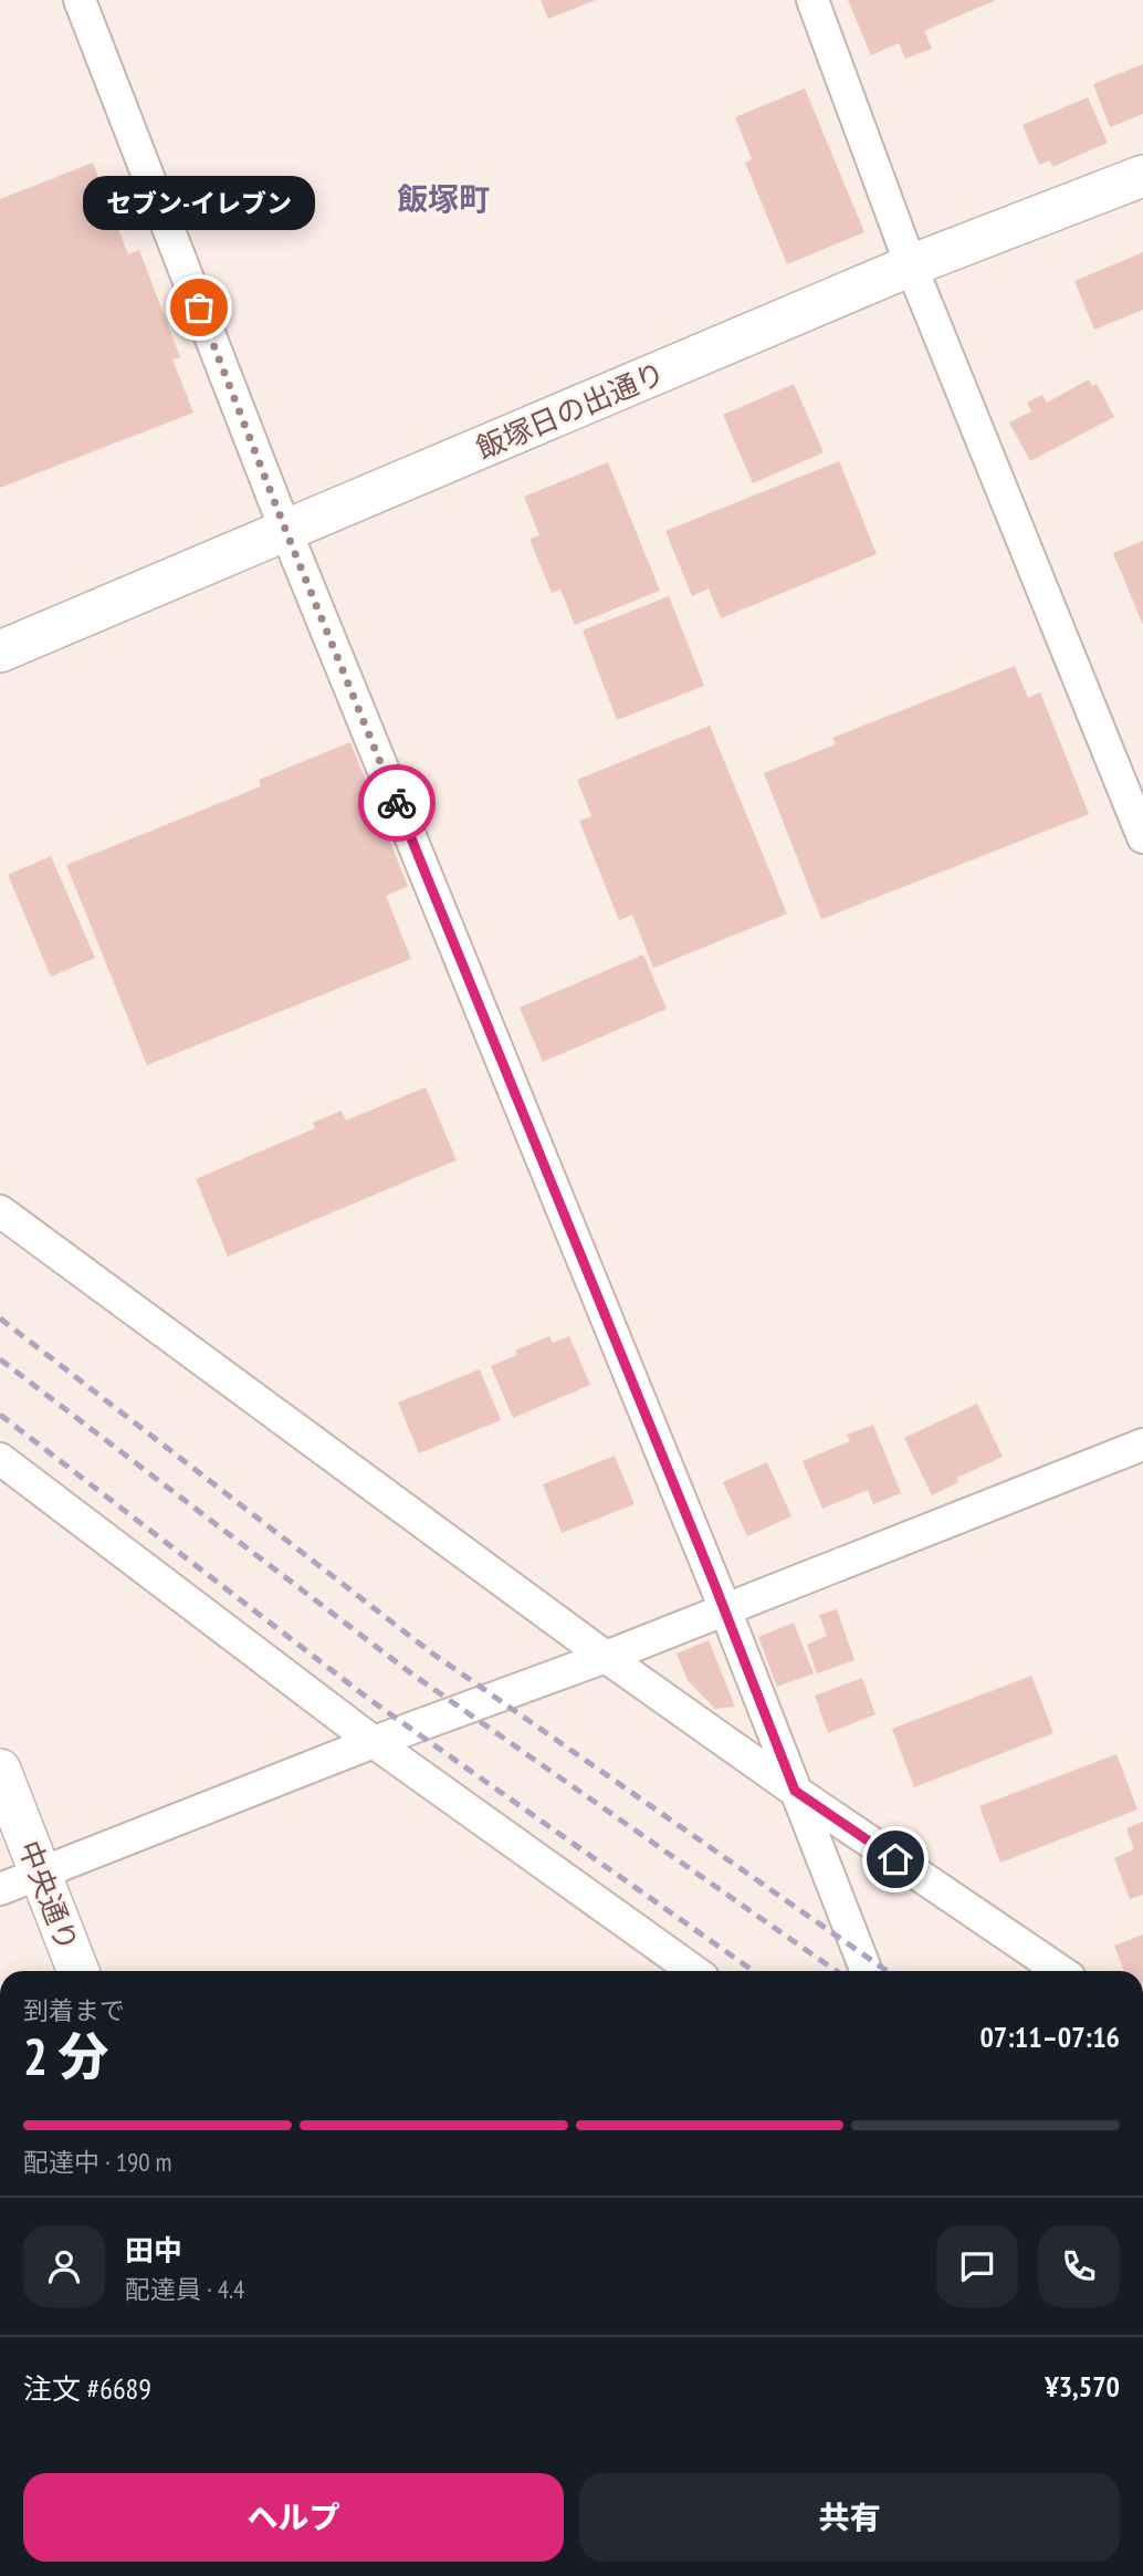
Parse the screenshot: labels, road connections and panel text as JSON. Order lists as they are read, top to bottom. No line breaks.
{"streets":{"street":["飯塚日の出通り","中央通り"]},"districts":["飯塚町"],"places":["セブン-イレブン"],"page":{"bubble":"セブン-イレブン","heading":["2 分","到着まで","07:11–07:16"],"panel":["田中","配達員 · 4.4","注文 #6689","¥3,570"],"bar":"配達中 · 190 m","buttons":["ヘルプ","共有"]}}
